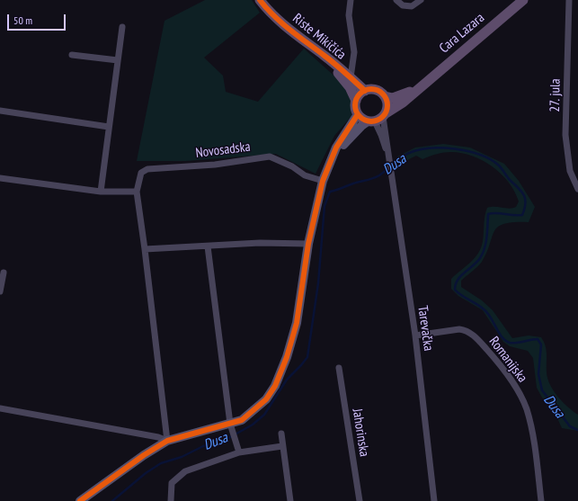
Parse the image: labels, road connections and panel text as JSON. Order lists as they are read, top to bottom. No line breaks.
{"streets":{"main road":["Cara Lazara","Riste Mikičića"],"street":["27. jula","Novosadska","Tarevačka","Romanijska","Jahorinska"]},"crossings":[["Cara Lazara","Riste Mikičića"],["Tarevačka","Romanijska"]],"water":["Dusa"],"scale_bar":"50 m"}
